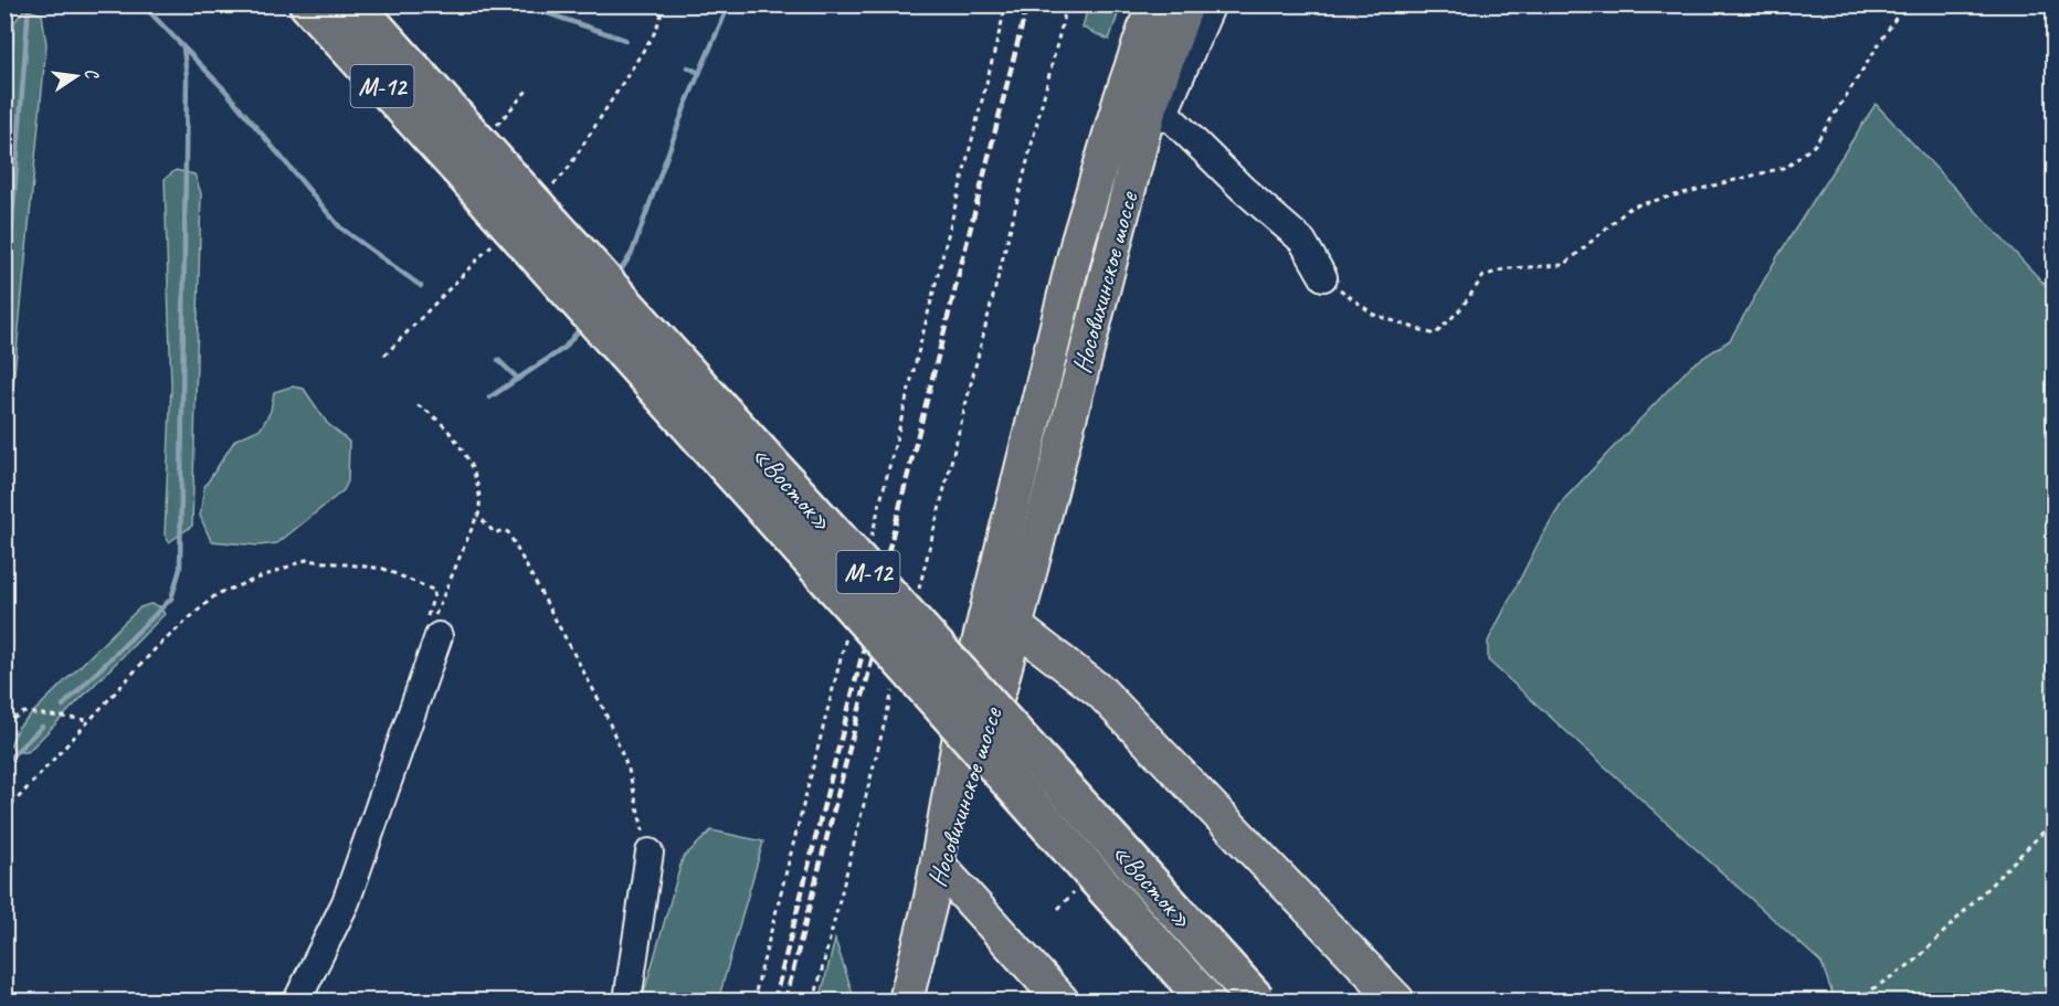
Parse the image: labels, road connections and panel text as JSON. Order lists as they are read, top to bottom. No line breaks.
{"streets":{"highway":["М-12","«Восток»"],"main road":["Носовихинское шоссе"]},"north":"right"}
